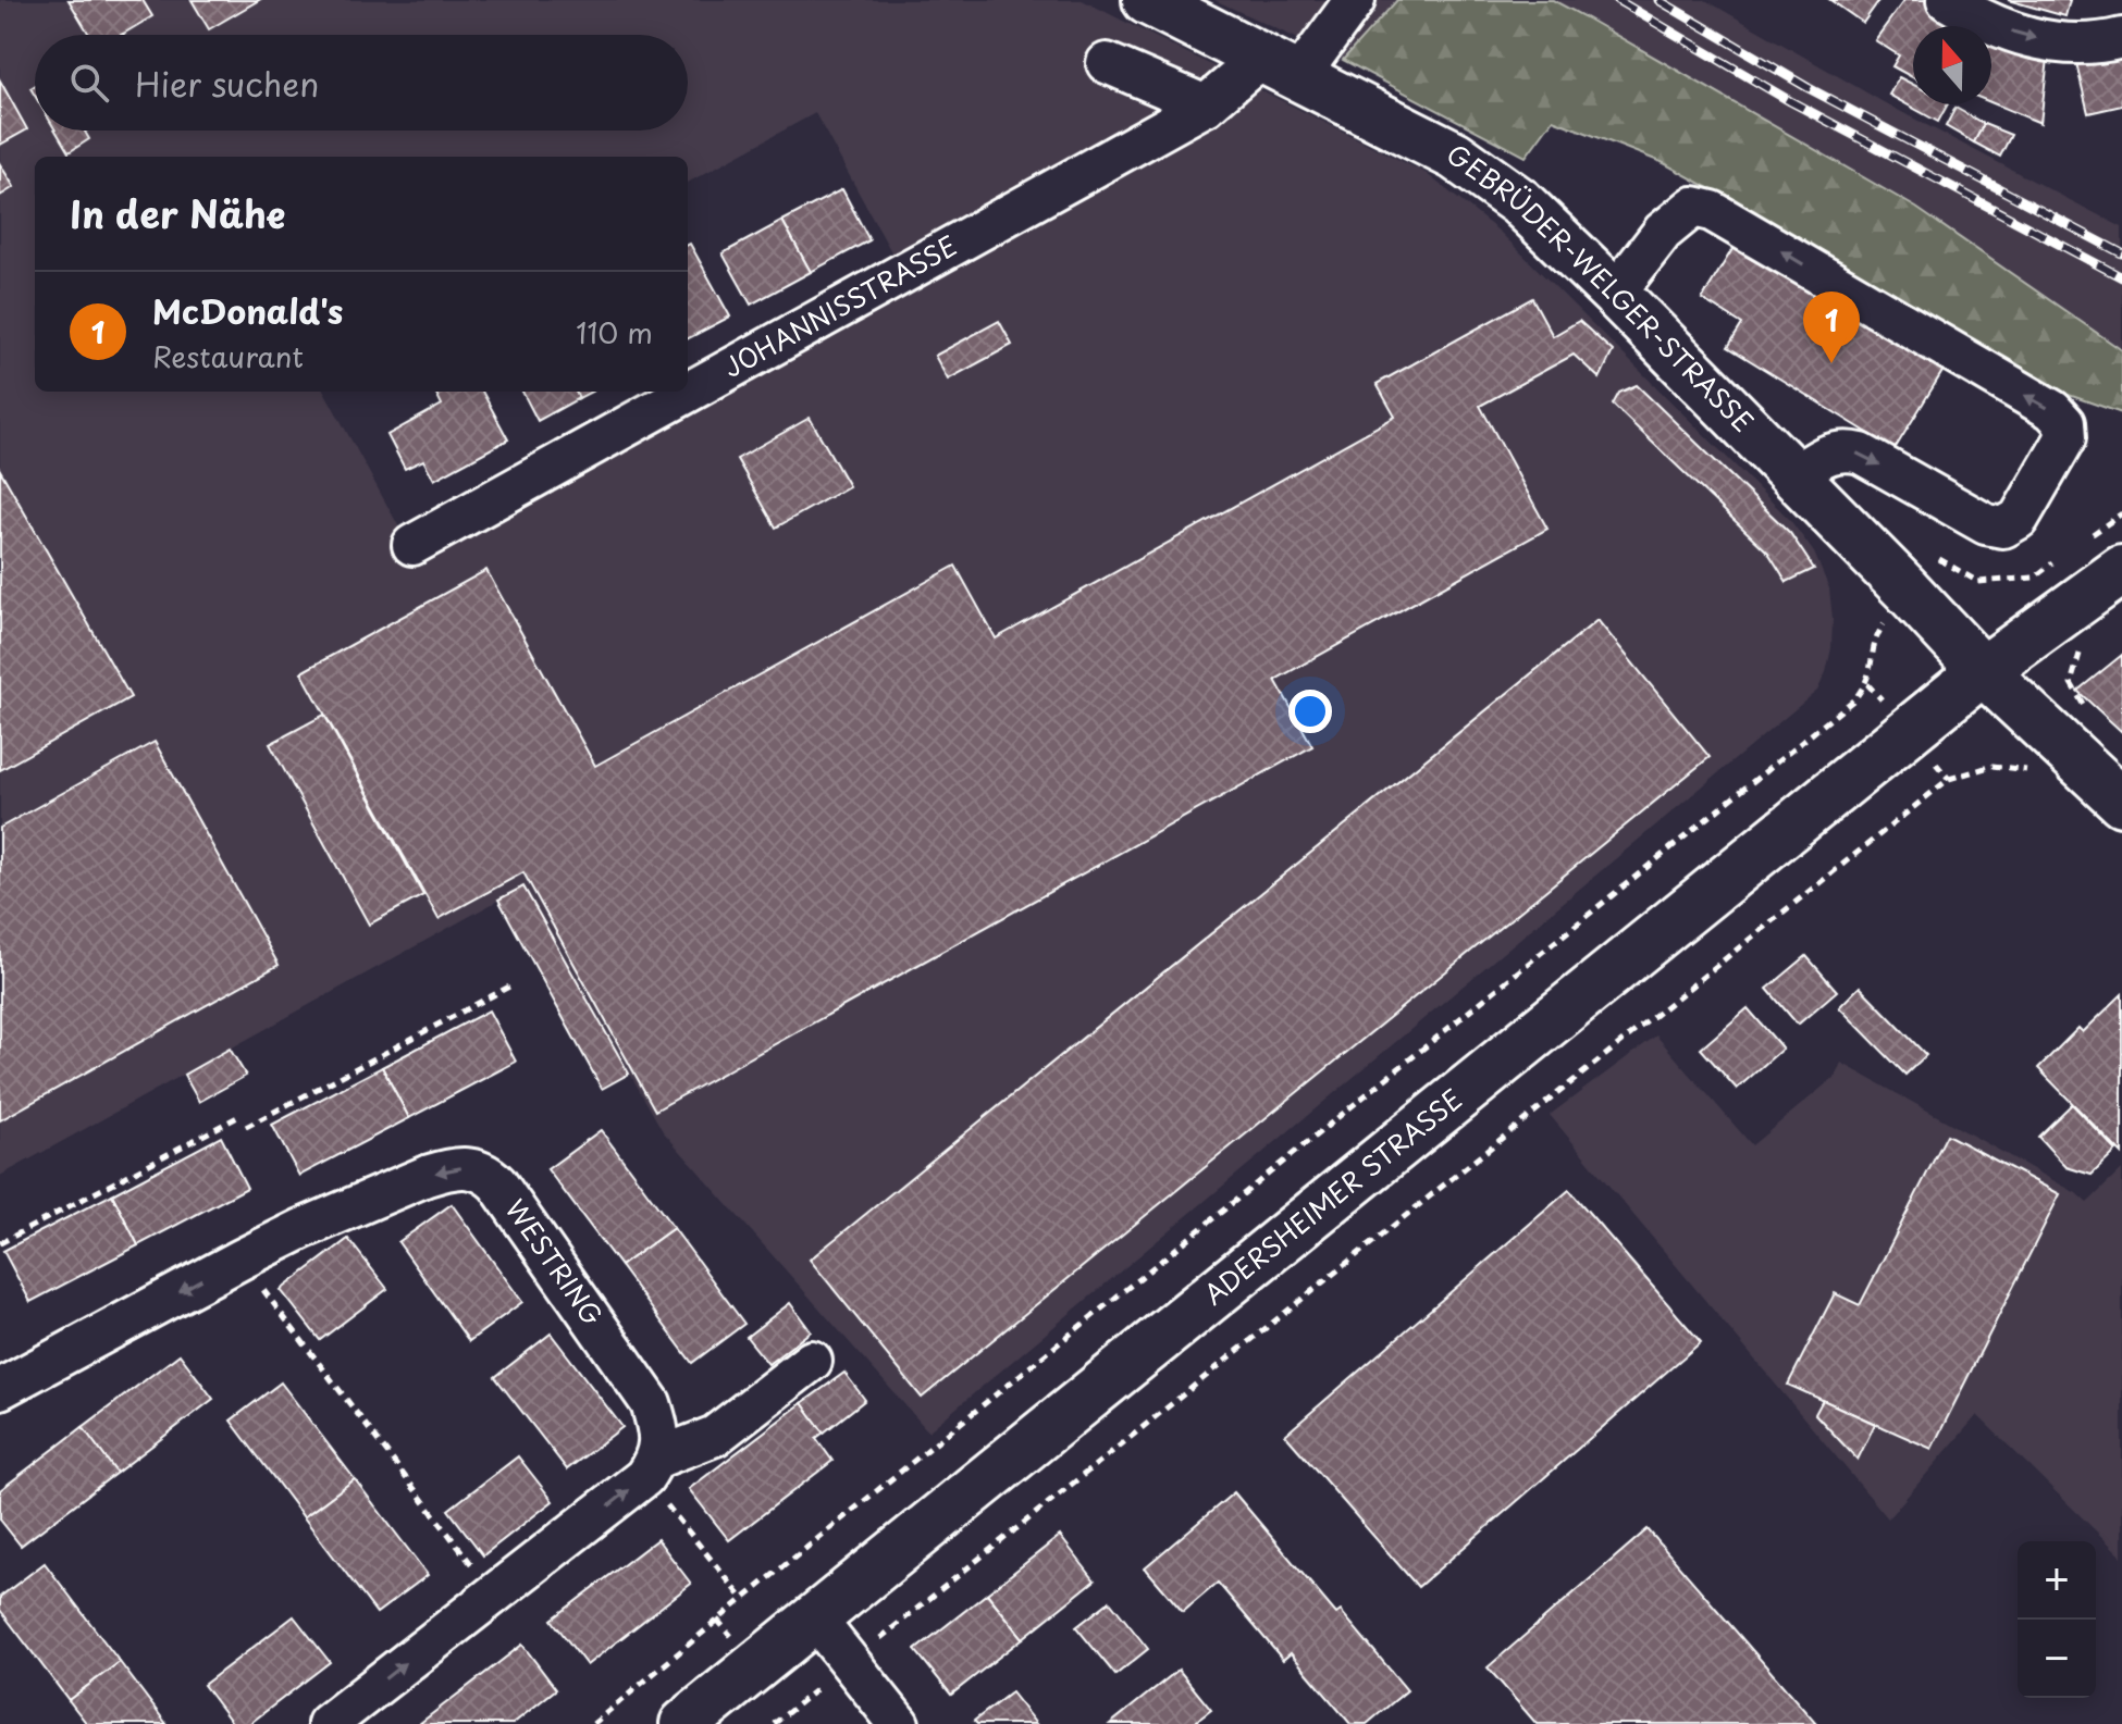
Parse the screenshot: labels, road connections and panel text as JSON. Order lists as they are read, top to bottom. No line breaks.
{"streets":{"main road":["GEBRÜDER-WELGER-STRASSE","ADERSHEIMER STRASSE"],"street":["JOHANNISSTRASSE","WESTRING"]},"crossings":[["GEBRÜDER-WELGER-STRASSE","JOHANNISSTRASSE"],["GEBRÜDER-WELGER-STRASSE","ADERSHEIMER STRASSE"]],"north":"top","page":{"search":"Hier suchen","heading":"In der Nähe","list":[{"mark":"1","name":"McDonald's","note":"Restaurant","value":"110 m"}],"pins":"1","map_buttons":["+","−"]}}
